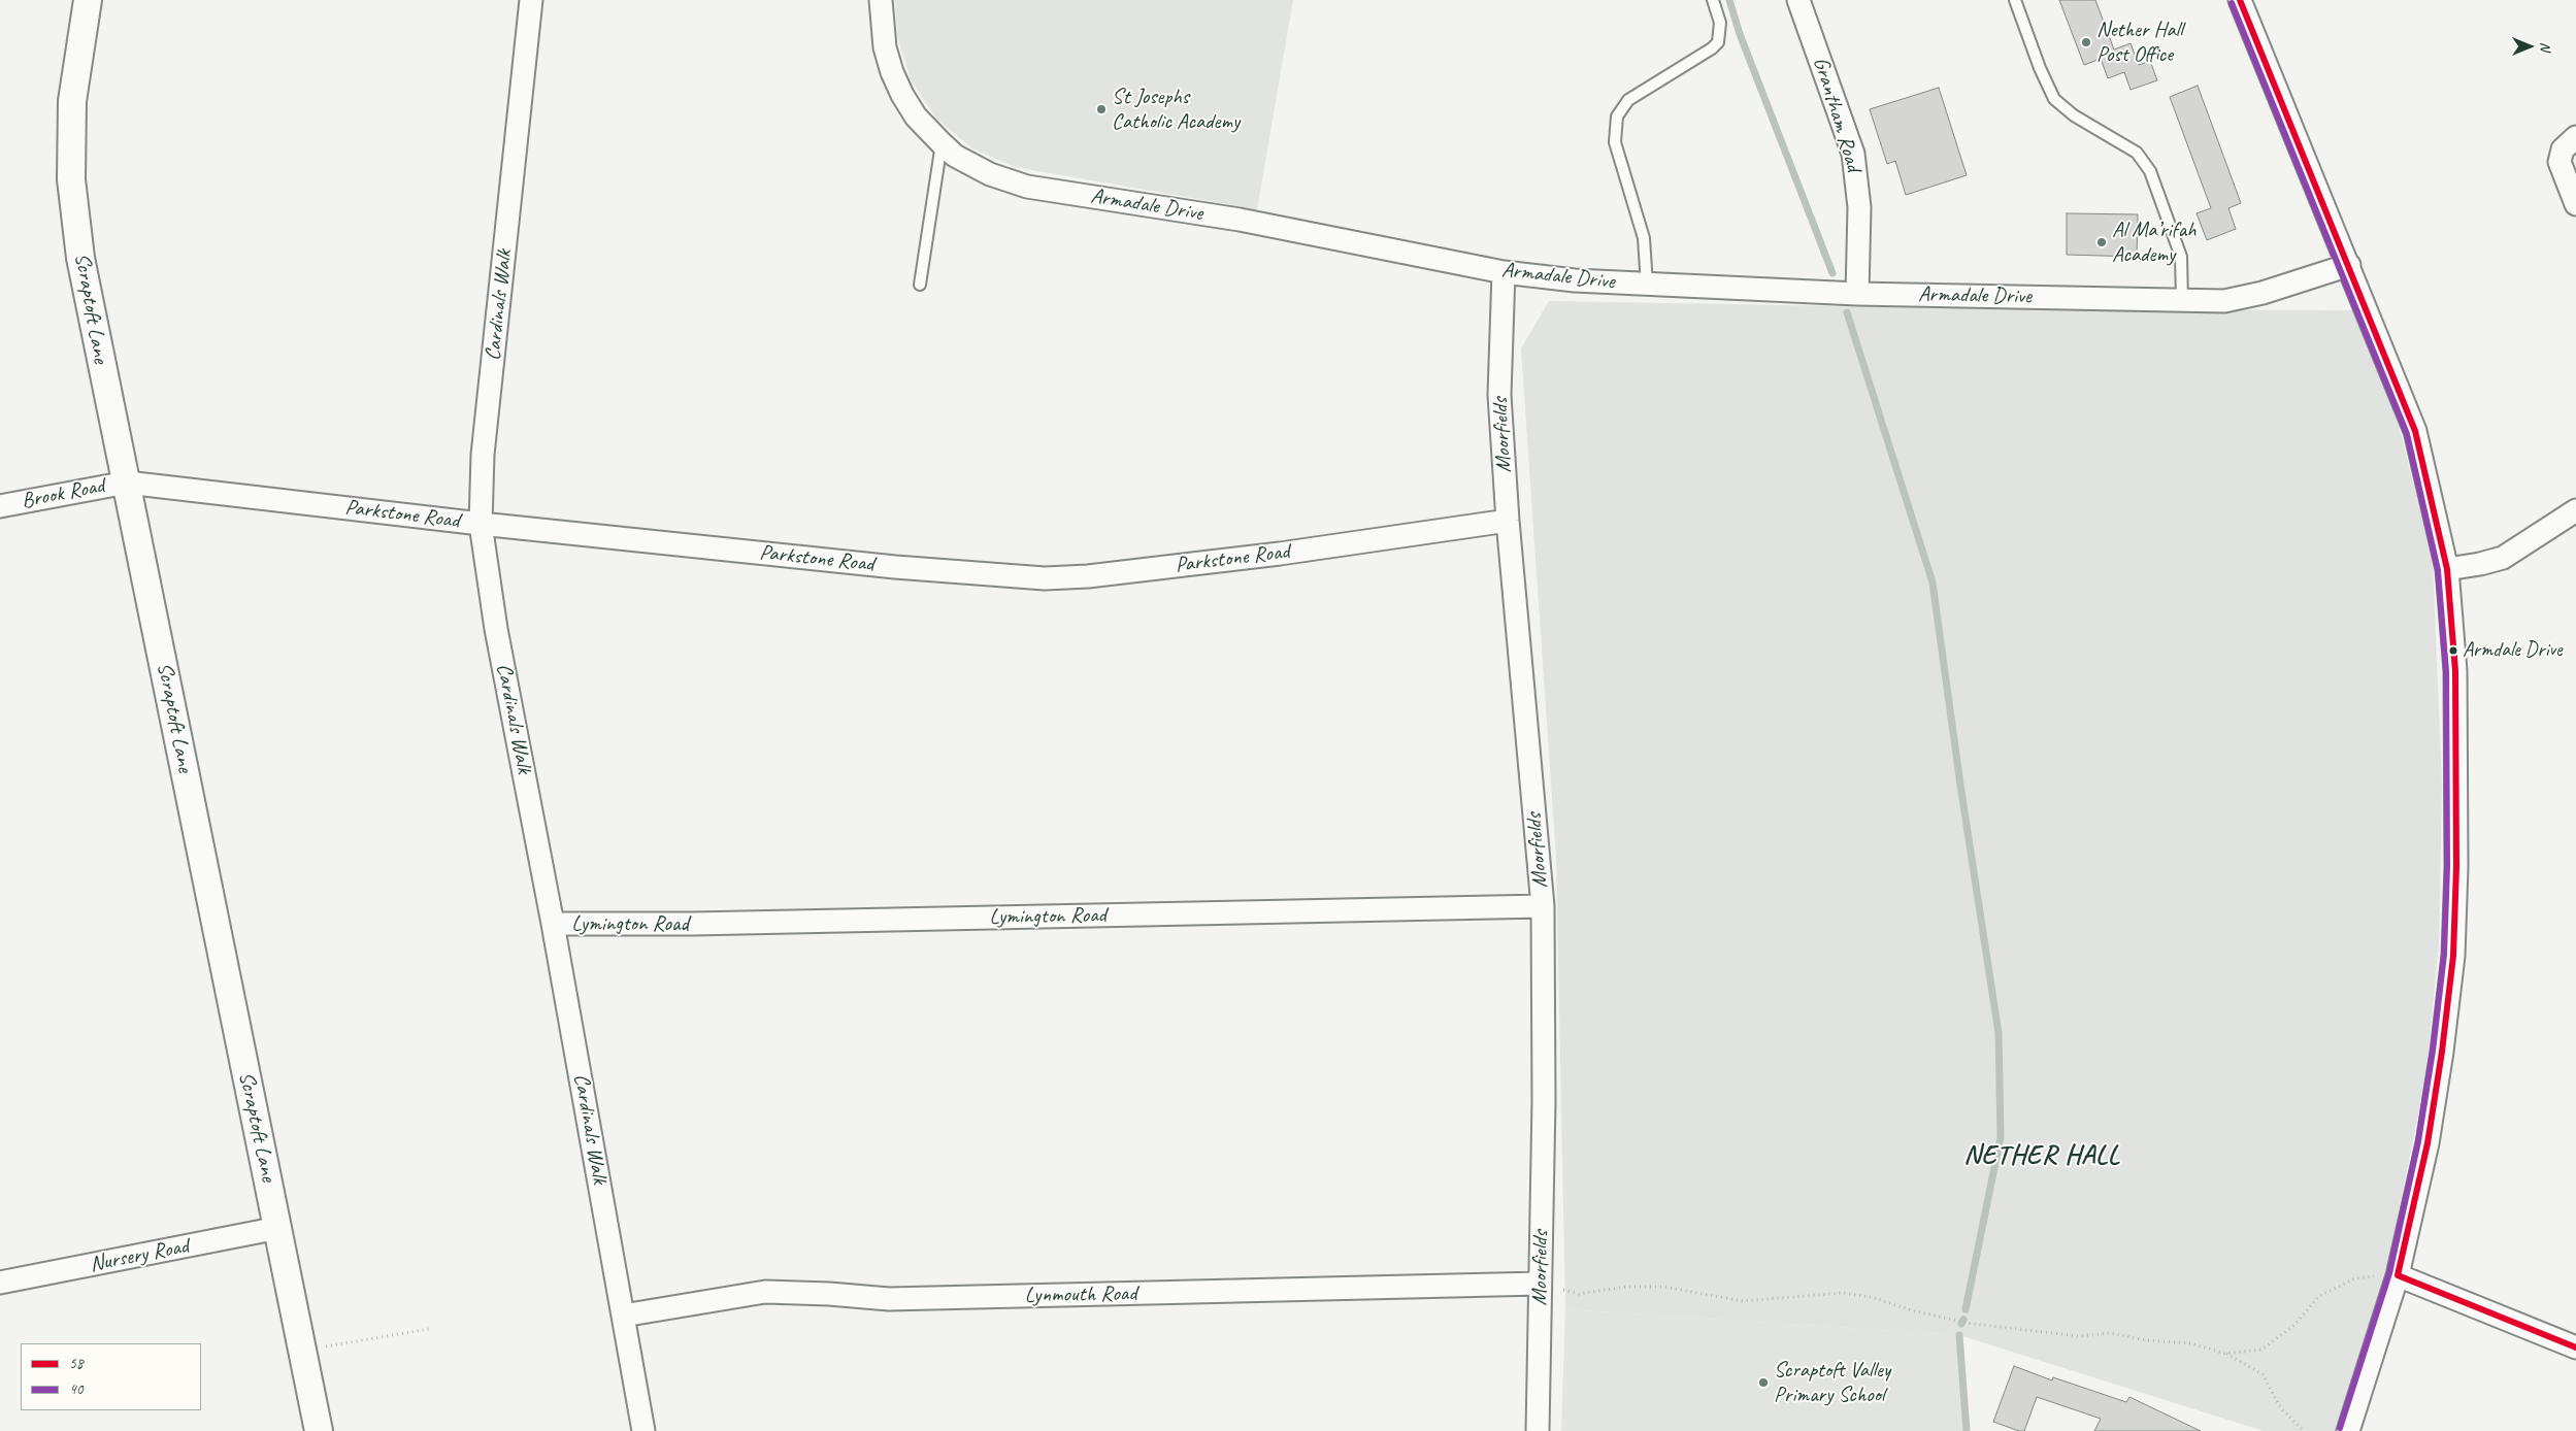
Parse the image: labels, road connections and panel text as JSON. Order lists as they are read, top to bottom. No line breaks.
{"streets":{"street":["Grantham Road","Armadale Drive","Cardinals Walk","Scraptoft Lane","Moorfields","Brook Road","Parkstone Road","Lymington Road","Nursery Road","Lynmouth Road"]},"crossings":[["Grantham Road","Armadale Drive"],["Armadale Drive","Moorfields"],["Cardinals Walk","Parkstone Road"],["Cardinals Walk","Lymington Road"],["Cardinals Walk","Lynmouth Road"],["Scraptoft Lane","Brook Road"],["Scraptoft Lane","Parkstone Road"],["Scraptoft Lane","Nursery Road"],["Moorfields","Parkstone Road"],["Moorfields","Lymington Road"],["Moorfields","Lynmouth Road"],["Brook Road","Parkstone Road"]],"districts":["NETHER HALL"],"places":["Nether Hall Post Office","St Josephs Catholic Academy","Al Ma’rifah Academy","Armdale Drive","Scraptoft Valley Primary School"],"lines":["transit line 58","transit line 40"],"legend":["58","40"],"north":"right"}
